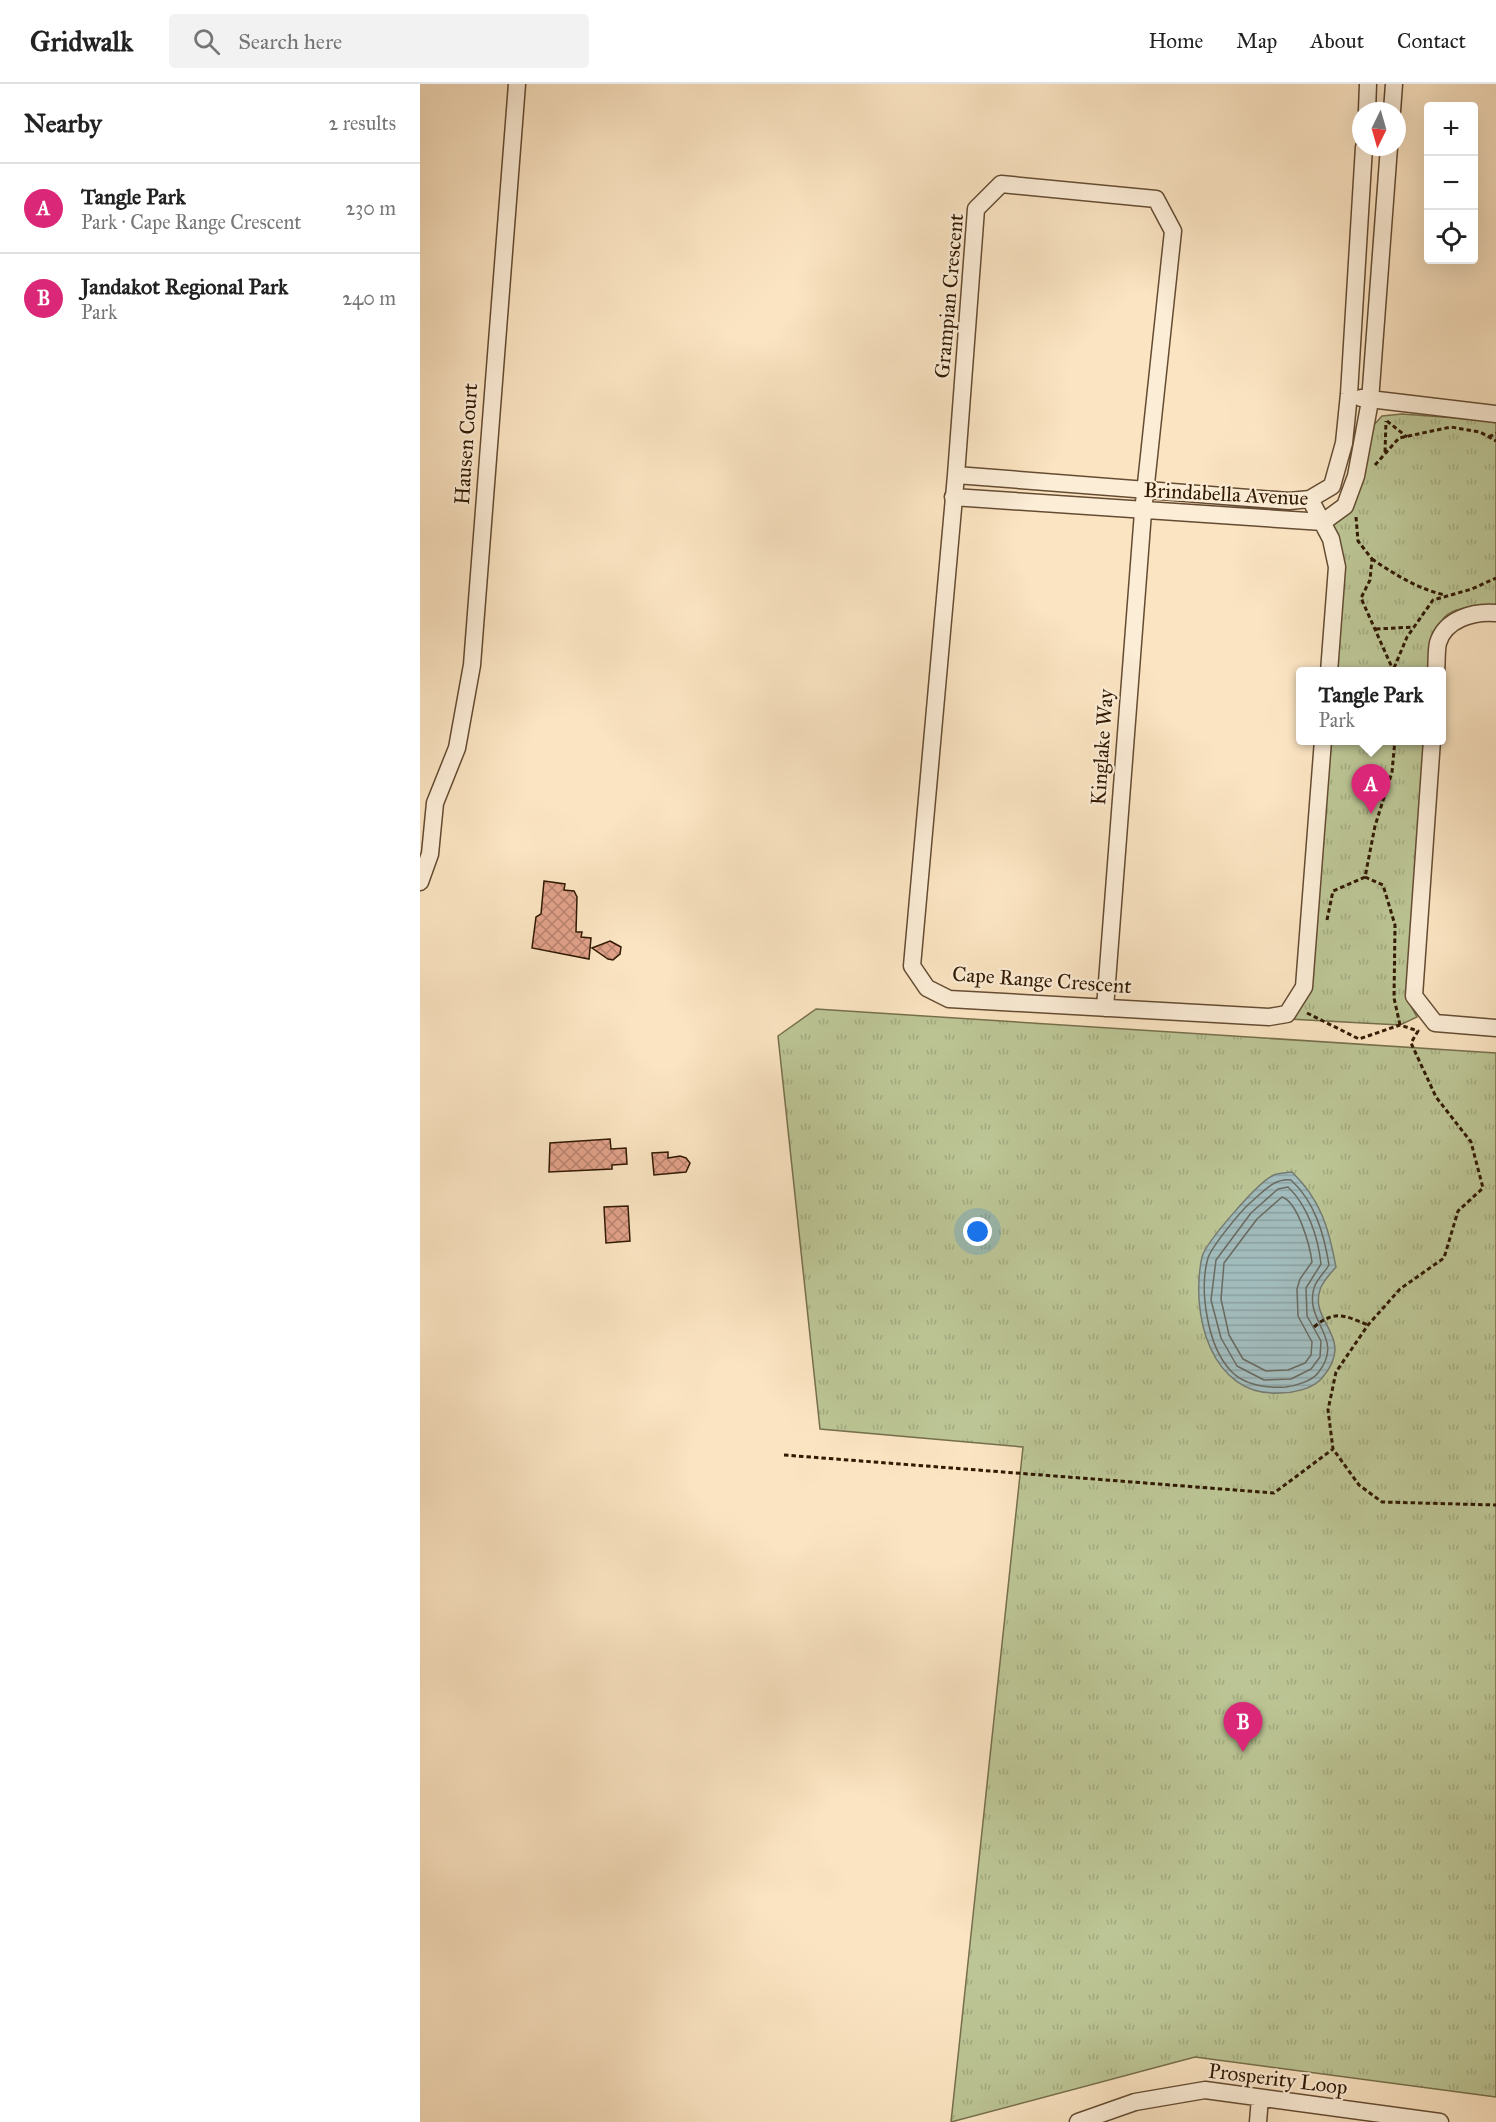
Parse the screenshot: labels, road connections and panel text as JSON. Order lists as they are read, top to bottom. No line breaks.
{"streets":{"street":["Grampian Crescent","Hausen Court","Brindabella Avenue","Kinglake Way","Cape Range Crescent","Prosperity Loop"]},"crossings":[["Grampian Crescent","Brindabella Avenue"],["Grampian Crescent","Kinglake Way"],["Grampian Crescent","Cape Range Crescent"],["Brindabella Avenue","Kinglake Way"],["Brindabella Avenue","Cape Range Crescent"],["Kinglake Way","Cape Range Crescent"]],"north":"bottom","page":{"header":"Gridwalk","search":"Search here","nav":["Home","Map","About","Contact"],"heading":["Nearby","2 results"],"map_buttons":["+","−"],"list":[{"mark":"A","name":"Tangle Park","note":"Park · Cape Range Crescent","value":"230 m"},{"mark":"B","name":"Jandakot Regional Park","note":"Park","value":"240 m"}],"popup":["Tangle Park","Park"],"pins":["A","B"]}}
